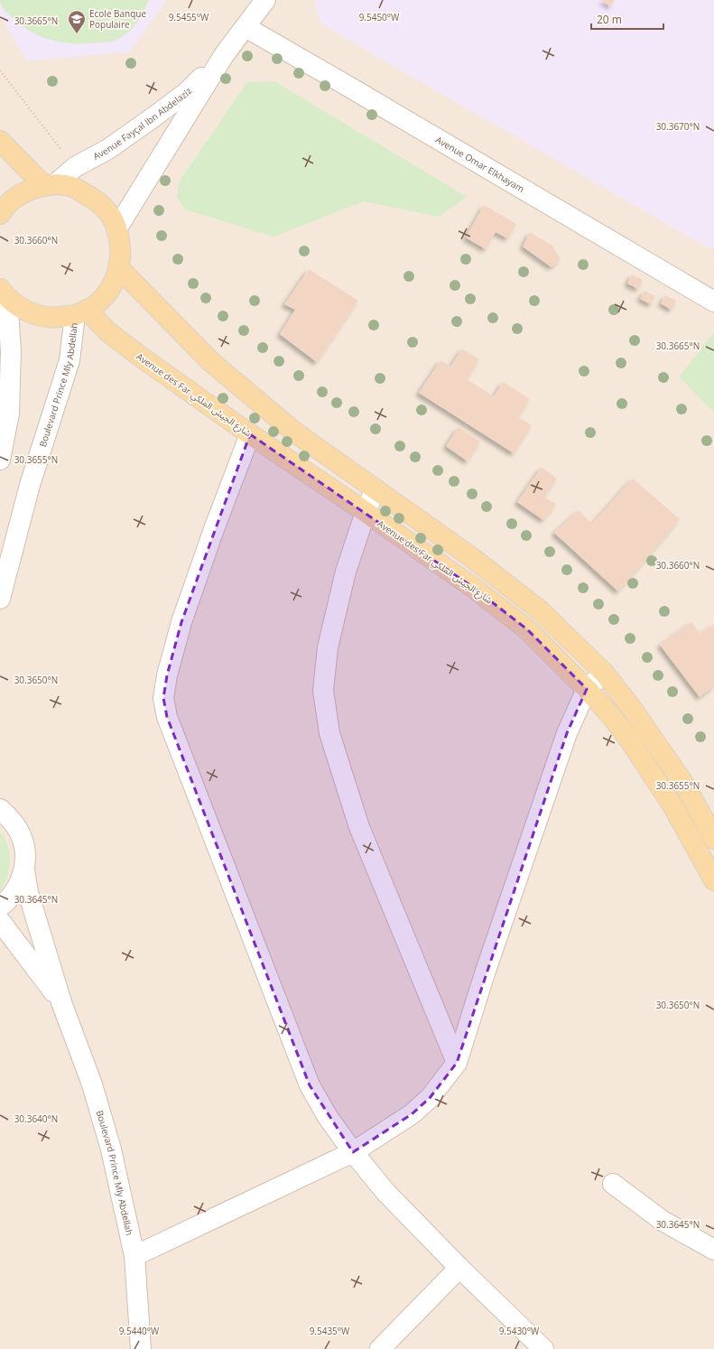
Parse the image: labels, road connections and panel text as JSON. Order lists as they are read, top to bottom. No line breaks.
{"streets":{"main road":["Avenue des Far شارع الجيش الملكي"],"street":["Avenue Fayçal Ibn Abdelaziz","Avenue Omar Elkhayam","Boulevard Prince Mly Abdellah"]},"crossings":[["Avenue Fayçal Ibn Abdelaziz","Avenue Omar Elkhayam"],["Boulevard Prince Mly Abdellah","Avenue des Far شارع الجيش الملكي"]],"places":{"school or university":["Ecole Banque Populaire"]},"scale_bar":"20 m","coordinates":["9.5455°W","9.5450°W","30.3665°N","30.3670°N","30.3660°N","30.3655°N","30.3650°N","30.3645°N","30.3640°N","9.5440°W","9.5435°W","9.5430°W"]}
